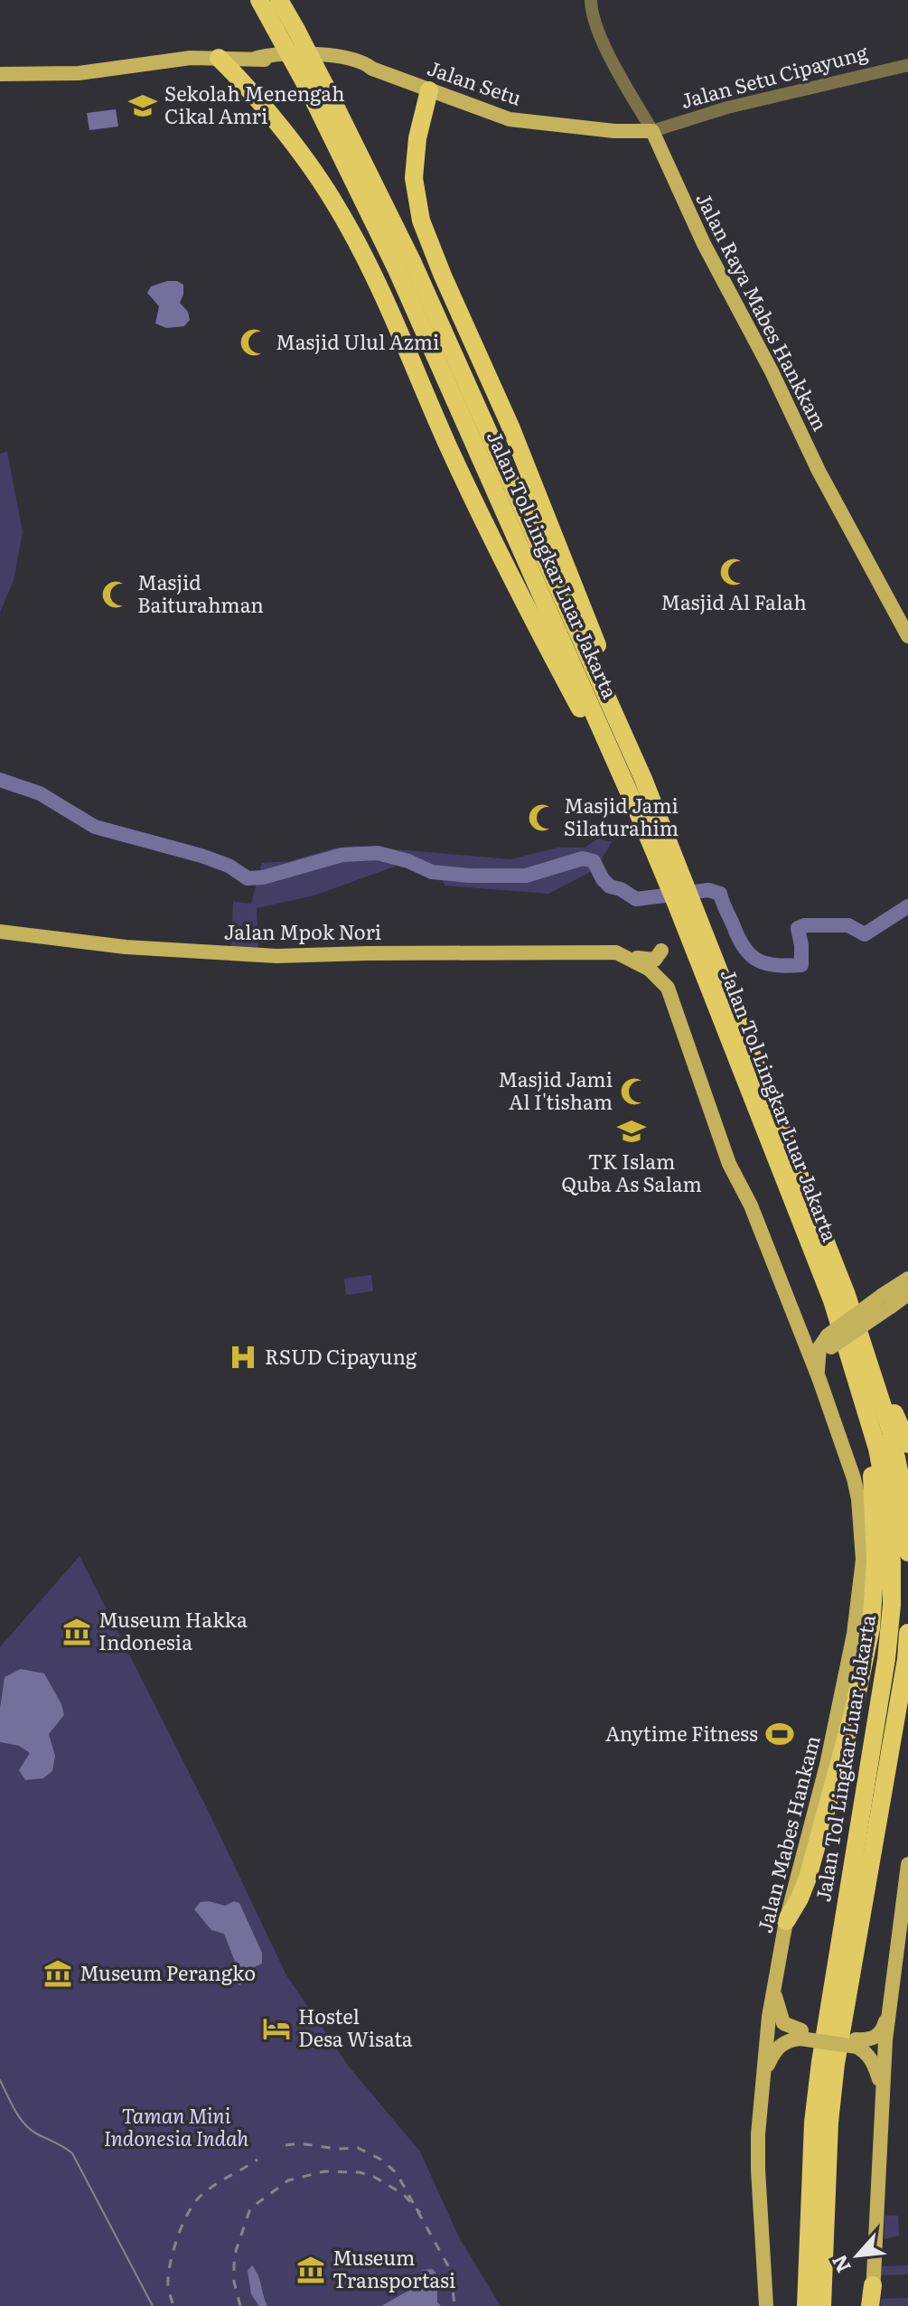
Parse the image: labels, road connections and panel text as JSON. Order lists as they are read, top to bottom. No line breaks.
{"streets":{"highway":["Jalan Tol Lingkar Luar Jakarta"],"main road":["Jalan Setu","Jalan Raya Mabes Hankkam","Jalan Mpok Nori","Jalan Mabes Hankam"],"street":["Jalan Setu Cipayung"]},"crossings":[["Jalan Setu Cipayung","Jalan Setu"],["Jalan Setu Cipayung","Jalan Raya Mabes Hankkam"],["Jalan Setu","Jalan Raya Mabes Hankkam"],["Jalan Mpok Nori","Jalan Mabes Hankam"]],"parks":["Taman Mini Indonesia Indah"],"places":{"school or university":["Sekolah Menengah Cikal Amri","TK Islam Quba As Salam"],"mosque":["Masjid Ulul Azmi","Masjid Al Falah","Masjid Baiturahman","Masjid Jami Silaturahim","Masjid Jami Al I'tisham"],"hospital":["RSUD Cipayung"],"museum":["Museum Hakka Indonesia","Museum Perangko","Museum Transportasi"],"sports":["Anytime Fitness"],"hotel":["Hostel Desa Wisata"]},"north":"bottom left"}
